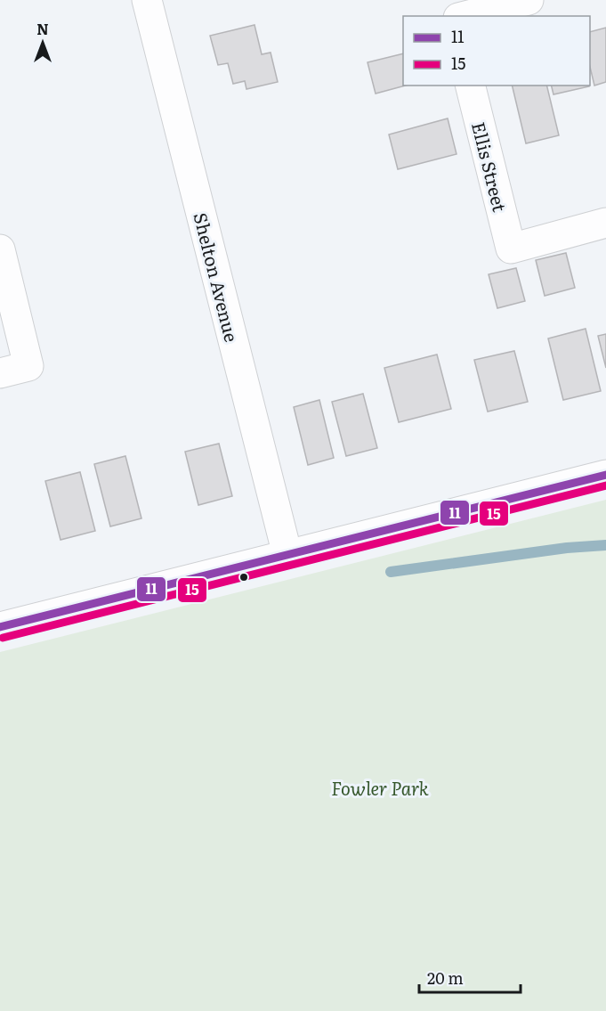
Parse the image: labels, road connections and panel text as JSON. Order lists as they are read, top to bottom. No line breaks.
{"streets":{"street":["Ellis Street","Shelton Avenue"]},"parks":["Fowler Park"],"lines":["transit line 11","transit line 15"],"legend":["11","15"],"scale_bar":"20 m","north":"top"}
